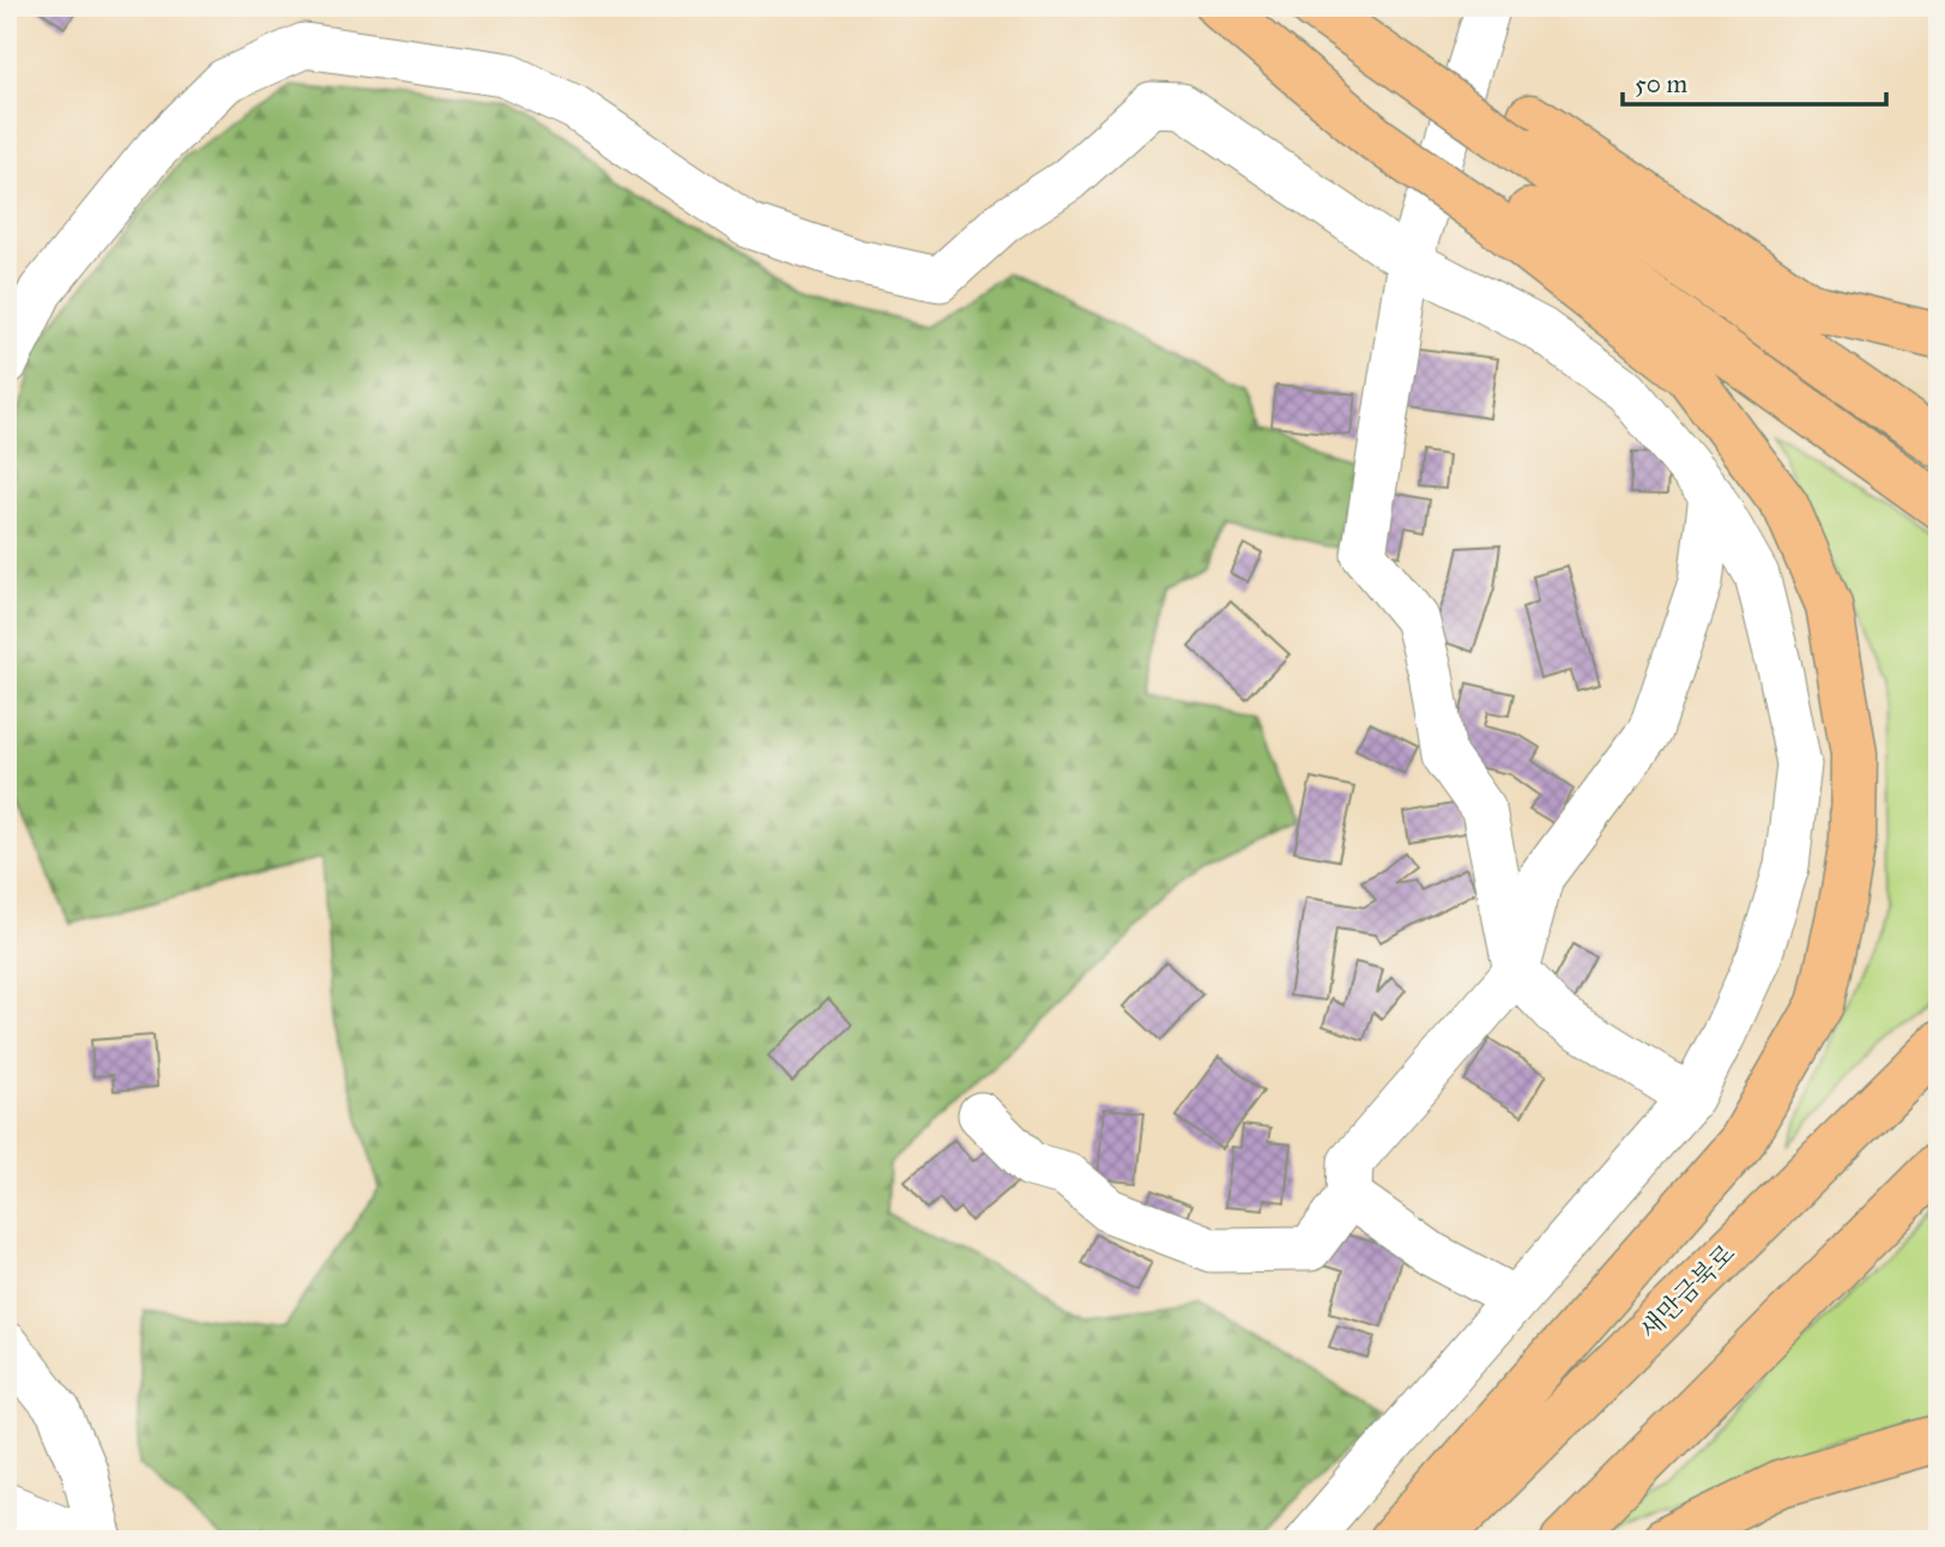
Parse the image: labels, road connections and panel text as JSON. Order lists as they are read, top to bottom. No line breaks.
{"streets":{"highway":["새만금북로"]},"scale_bar":"50 m"}
